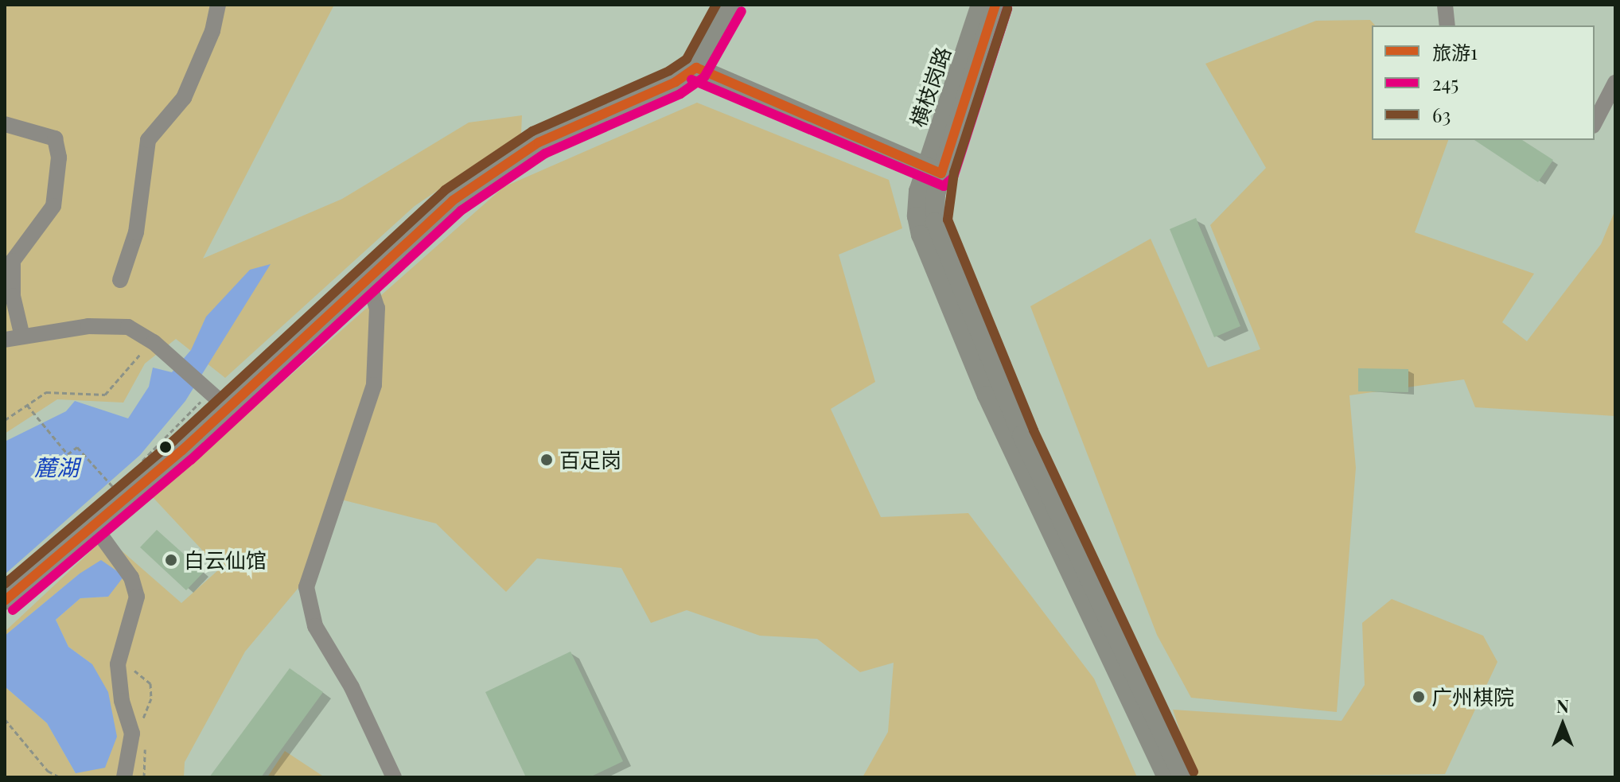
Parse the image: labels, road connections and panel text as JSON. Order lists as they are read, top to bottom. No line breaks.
{"streets":{"main road":["横枝岗路"]},"water":["麓湖"],"places":["百足岗","白云仙馆","广州棋院"],"lines":["transit line 旅游1","transit line 63","transit line 245"],"legend":["旅游1","245","63"],"north":"top"}
